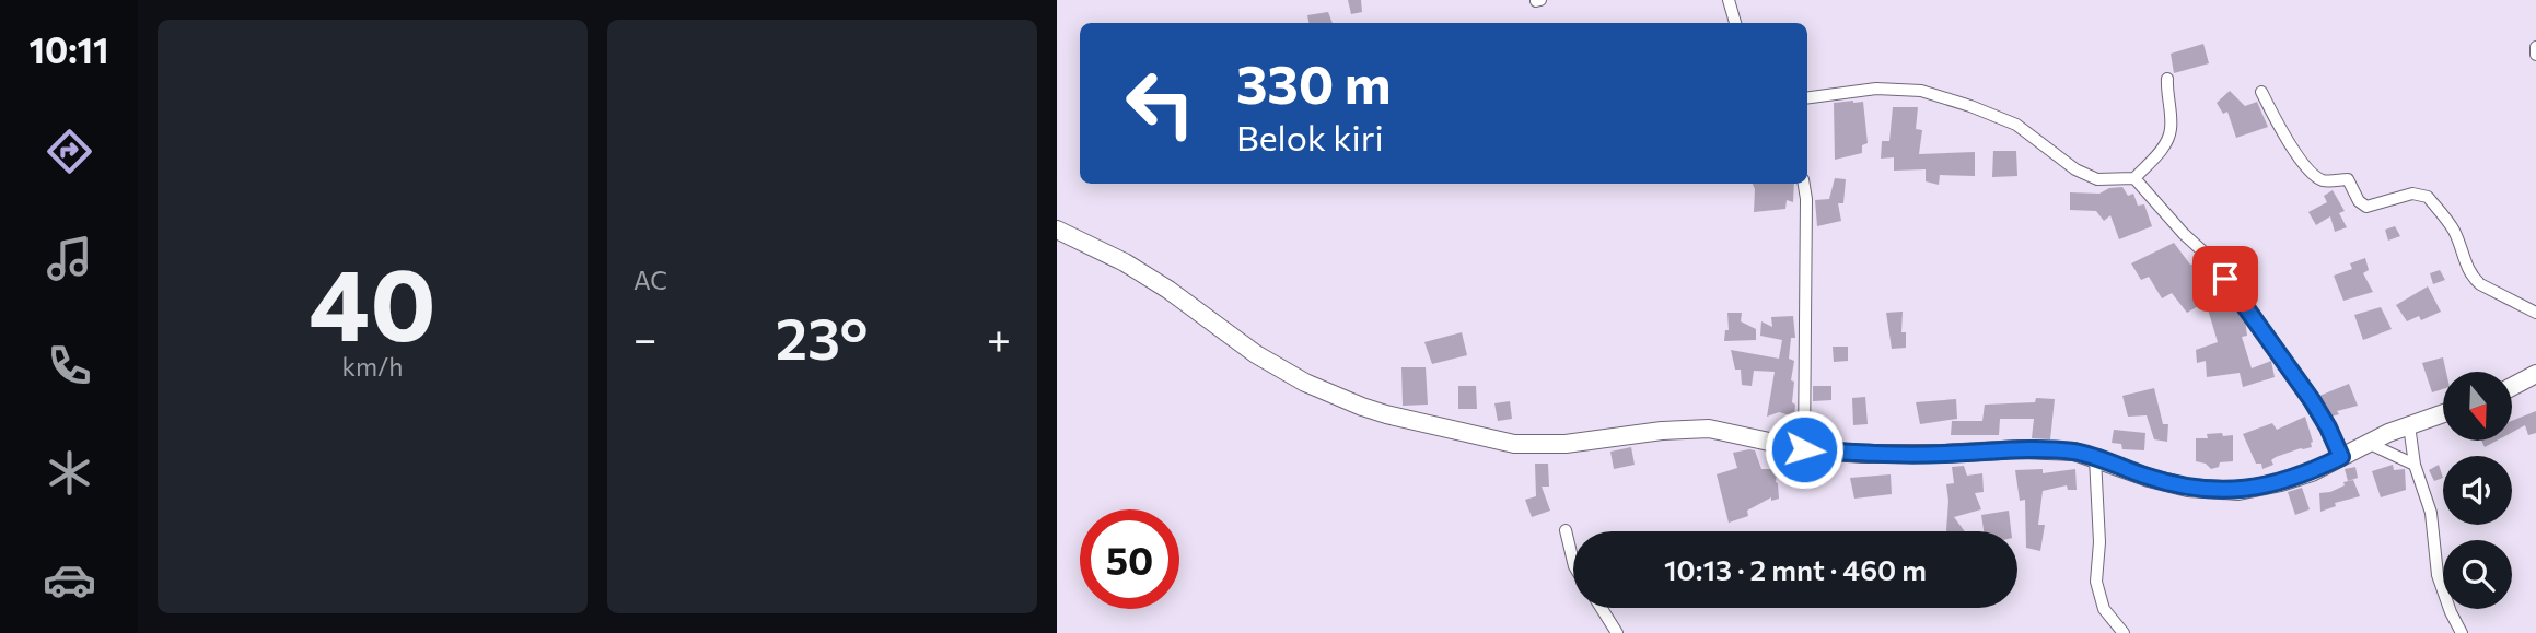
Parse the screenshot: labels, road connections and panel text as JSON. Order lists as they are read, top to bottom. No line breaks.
{"north":"bottom","page":{"tabs":"10:11","tile":[["40","km/h"],"AC"],"turn":["330 m","Belok kiri"],"heat":["−","23°","+"],"limit":"50","trip":"10:13 · 2 mnt · 460 m"}}
